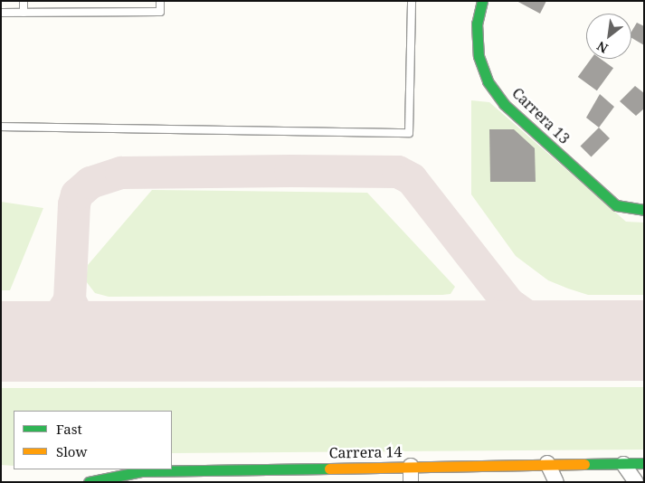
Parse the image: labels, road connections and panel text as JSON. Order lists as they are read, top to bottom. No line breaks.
{"streets":{"street":["Carrera 13","Carrera 14"]},"legend":["Fast","Slow"],"north":"bottom left"}
